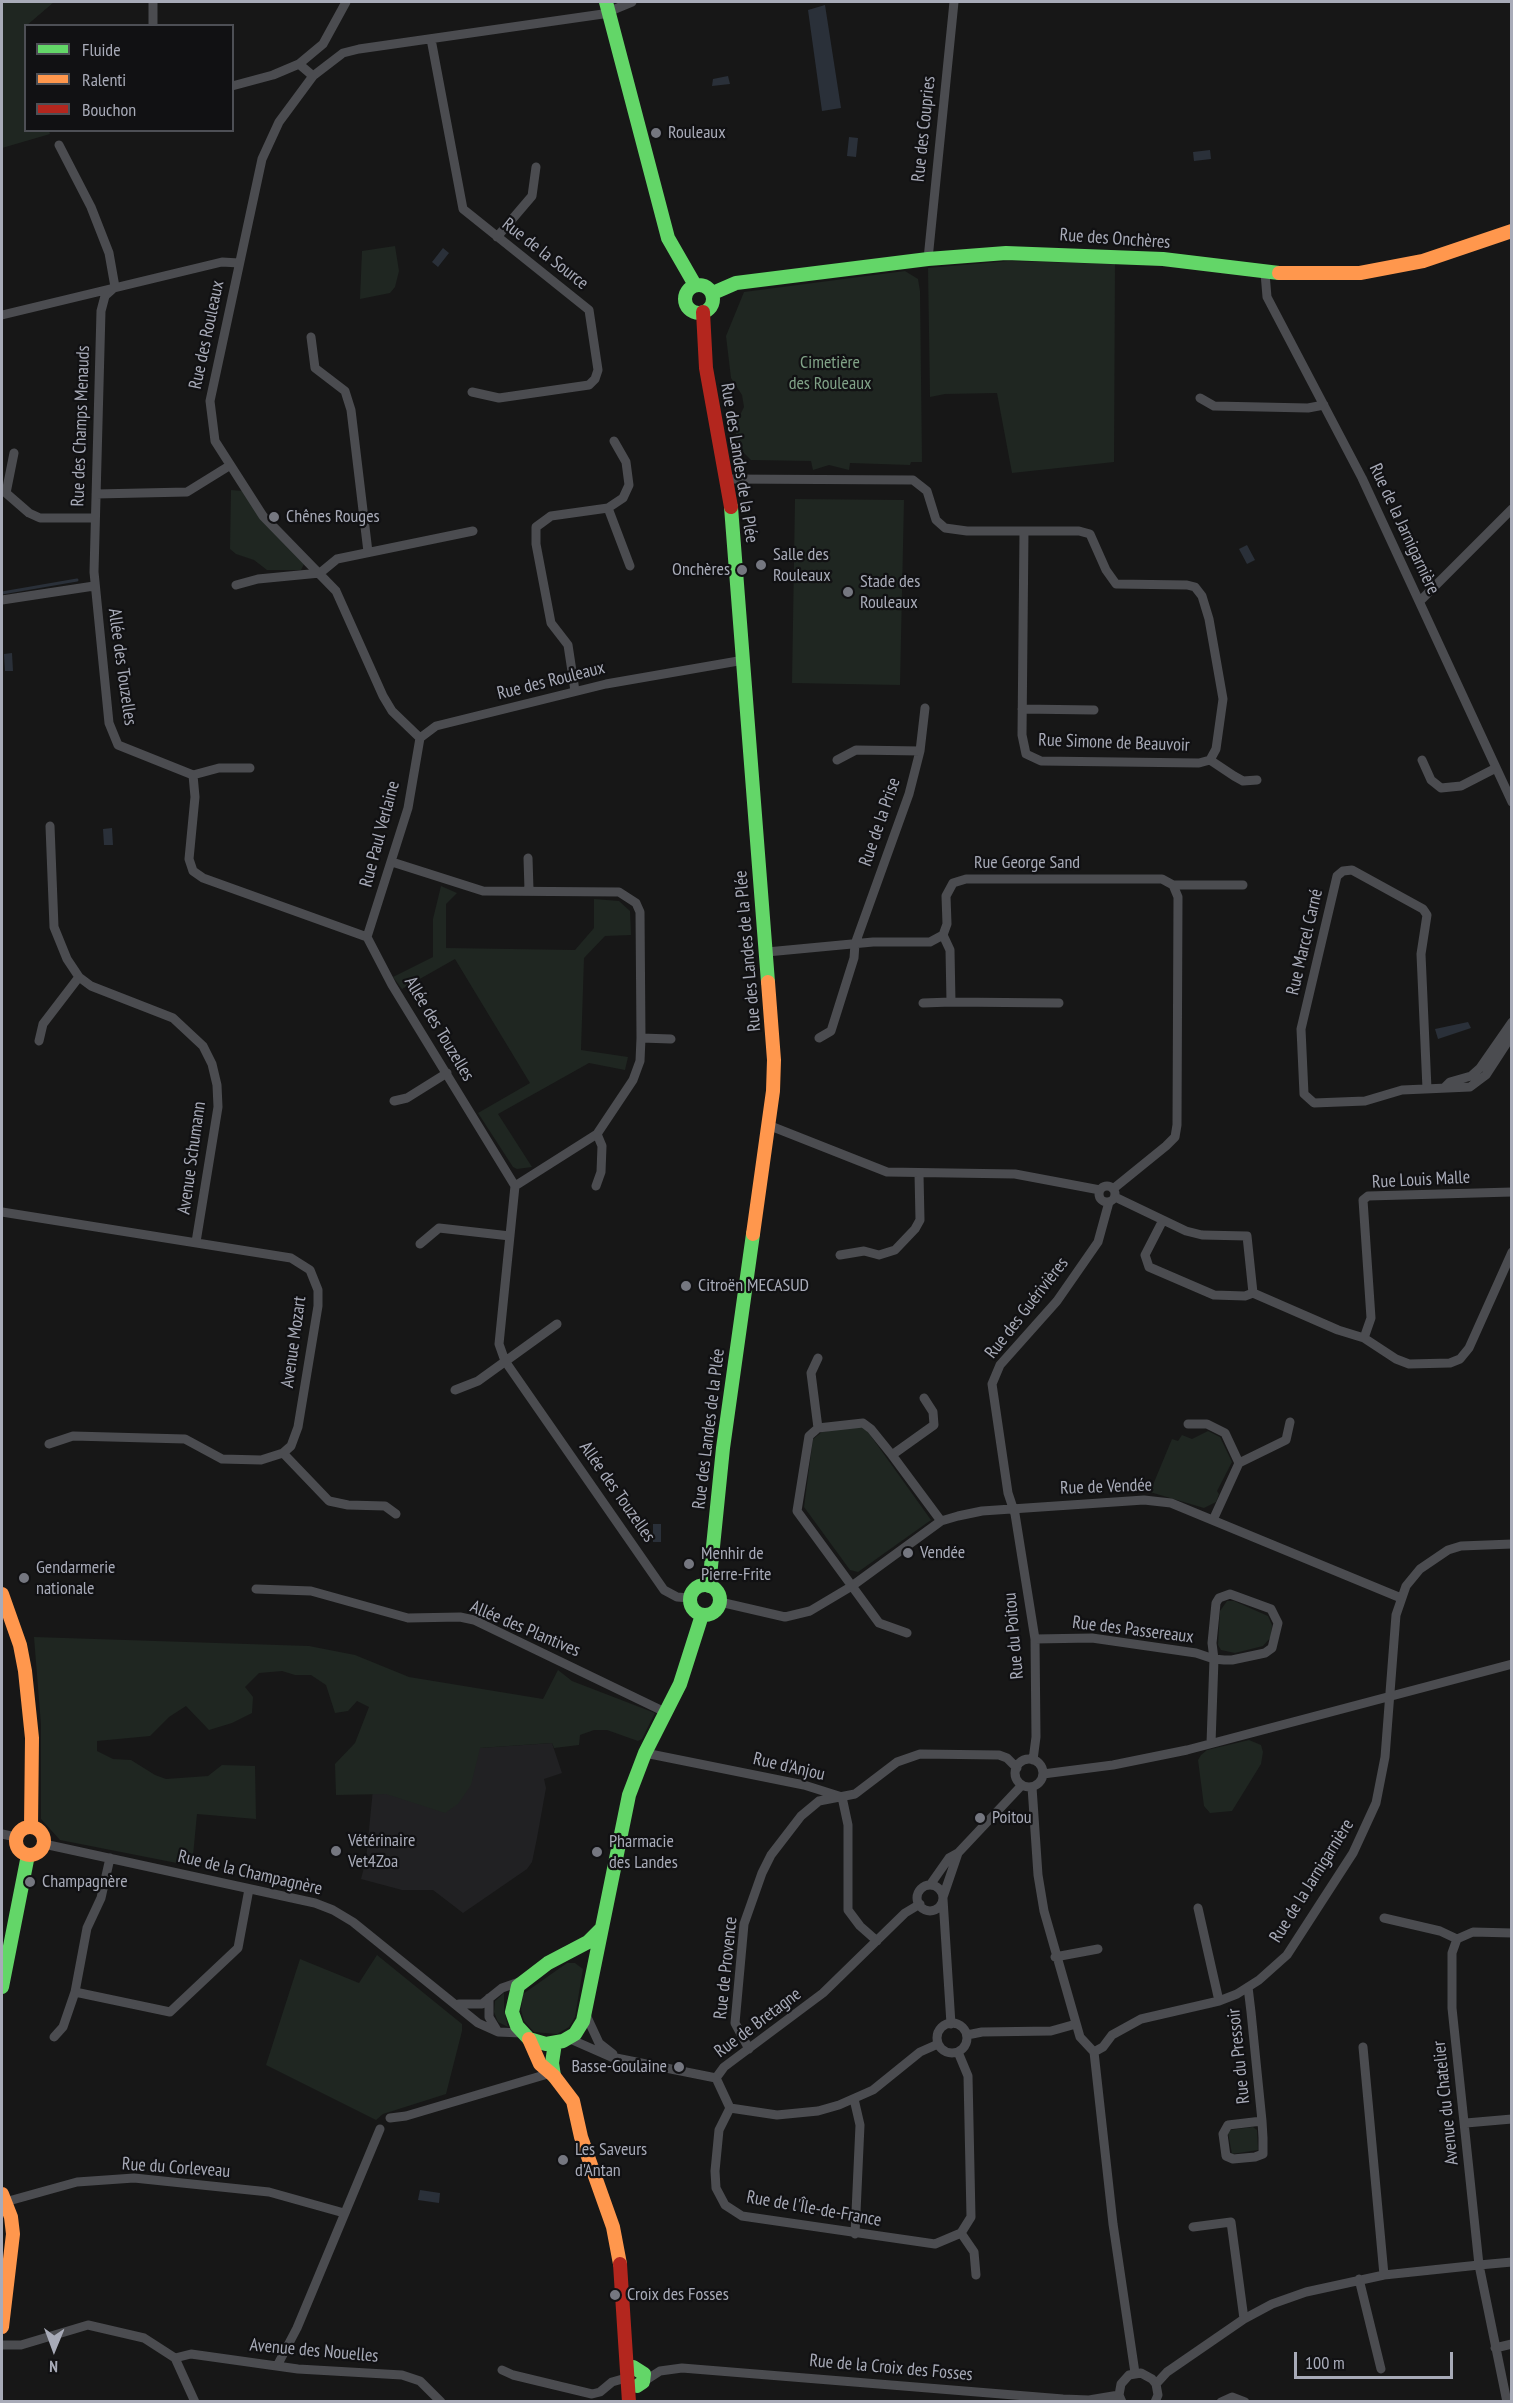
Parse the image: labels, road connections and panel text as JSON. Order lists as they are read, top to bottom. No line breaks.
{"streets":{"street":["Rue des Coupries","Rue des Onchères","Rue de la Source","Rue des Rouleaux","Rue des Champs Menauds","Rue des Landes de la Plée","Rue de la Jarnigarnière","Allée des Touzelles","Rue Simone de Beauvoir","Rue de la Prise","Rue Paul Verlaine","Rue George Sand","Rue Marcel Carné","Avenue Schumann","Rue Louis Malle","Rue des Guérivières","Avenue Mozart","Rue de Vendée","Allée des Plantives","Rue des Passereaux","Rue du Poitou","Rue d'Anjou","Rue de la Champagnère","Rue de Provence","Rue de Bretagne","Rue du Pressoir","Avenue du Chatelier","Rue du Corleveau","Rue de l'Île-de-France","Avenue des Nouelles","Rue de la Croix des Fosses"]},"crossings":[["Rue des Coupries","Rue des Onchères"],["Rue des Onchères","Rue des Landes de la Plée"],["Rue des Onchères","Rue de la Jarnigarnière"],["Rue de la Source","Rue des Rouleaux"],["Rue des Rouleaux","Rue des Landes de la Plée"],["Rue des Rouleaux","Rue Paul Verlaine"],["Rue des Champs Menauds","Allée des Touzelles"],["Rue des Landes de la Plée","Allée des Touzelles"],["Rue des Landes de la Plée","Rue Simone de Beauvoir"],["Rue des Landes de la Plée","Rue de Vendée"],["Rue de la Jarnigarnière","Rue de Vendée"],["Rue de la Jarnigarnière","Rue du Pressoir"],["Allée des Touzelles","Rue Paul Verlaine"],["Allée des Touzelles","Rue de Vendée"],["Avenue Schumann","Avenue Mozart"],["Rue des Guérivières","Rue de Vendée"],["Rue des Guérivières","Rue du Poitou"],["Rue de Vendée","Rue du Poitou"],["Rue des Passereaux","Rue du Poitou"],["Rue du Poitou","Rue de Provence"],["Rue d'Anjou","Rue de Provence"],["Rue d'Anjou","Rue de Bretagne"],["Rue de la Champagnère","Rue de Bretagne"],["Rue de Provence","Rue de Bretagne"]],"parks":["Cimetière des Rouleaux"],"places":["Rouleaux","Chênes Rouges","Salle des Rouleaux","Onchères","Stade des Rouleaux","Citroën MECASUD","Vendée","Menhir de Pierre-Frite","Gendarmerie nationale","Poitou","Vétérinaire Vet4Zoa","Pharmacie des Landes","Champagnère","Basse-Goulaine","Les Saveurs d'Antan","Croix des Fosses"],"legend":["Fluide","Ralenti","Bouchon"],"scale_bar":"100 m","north":"bottom"}
